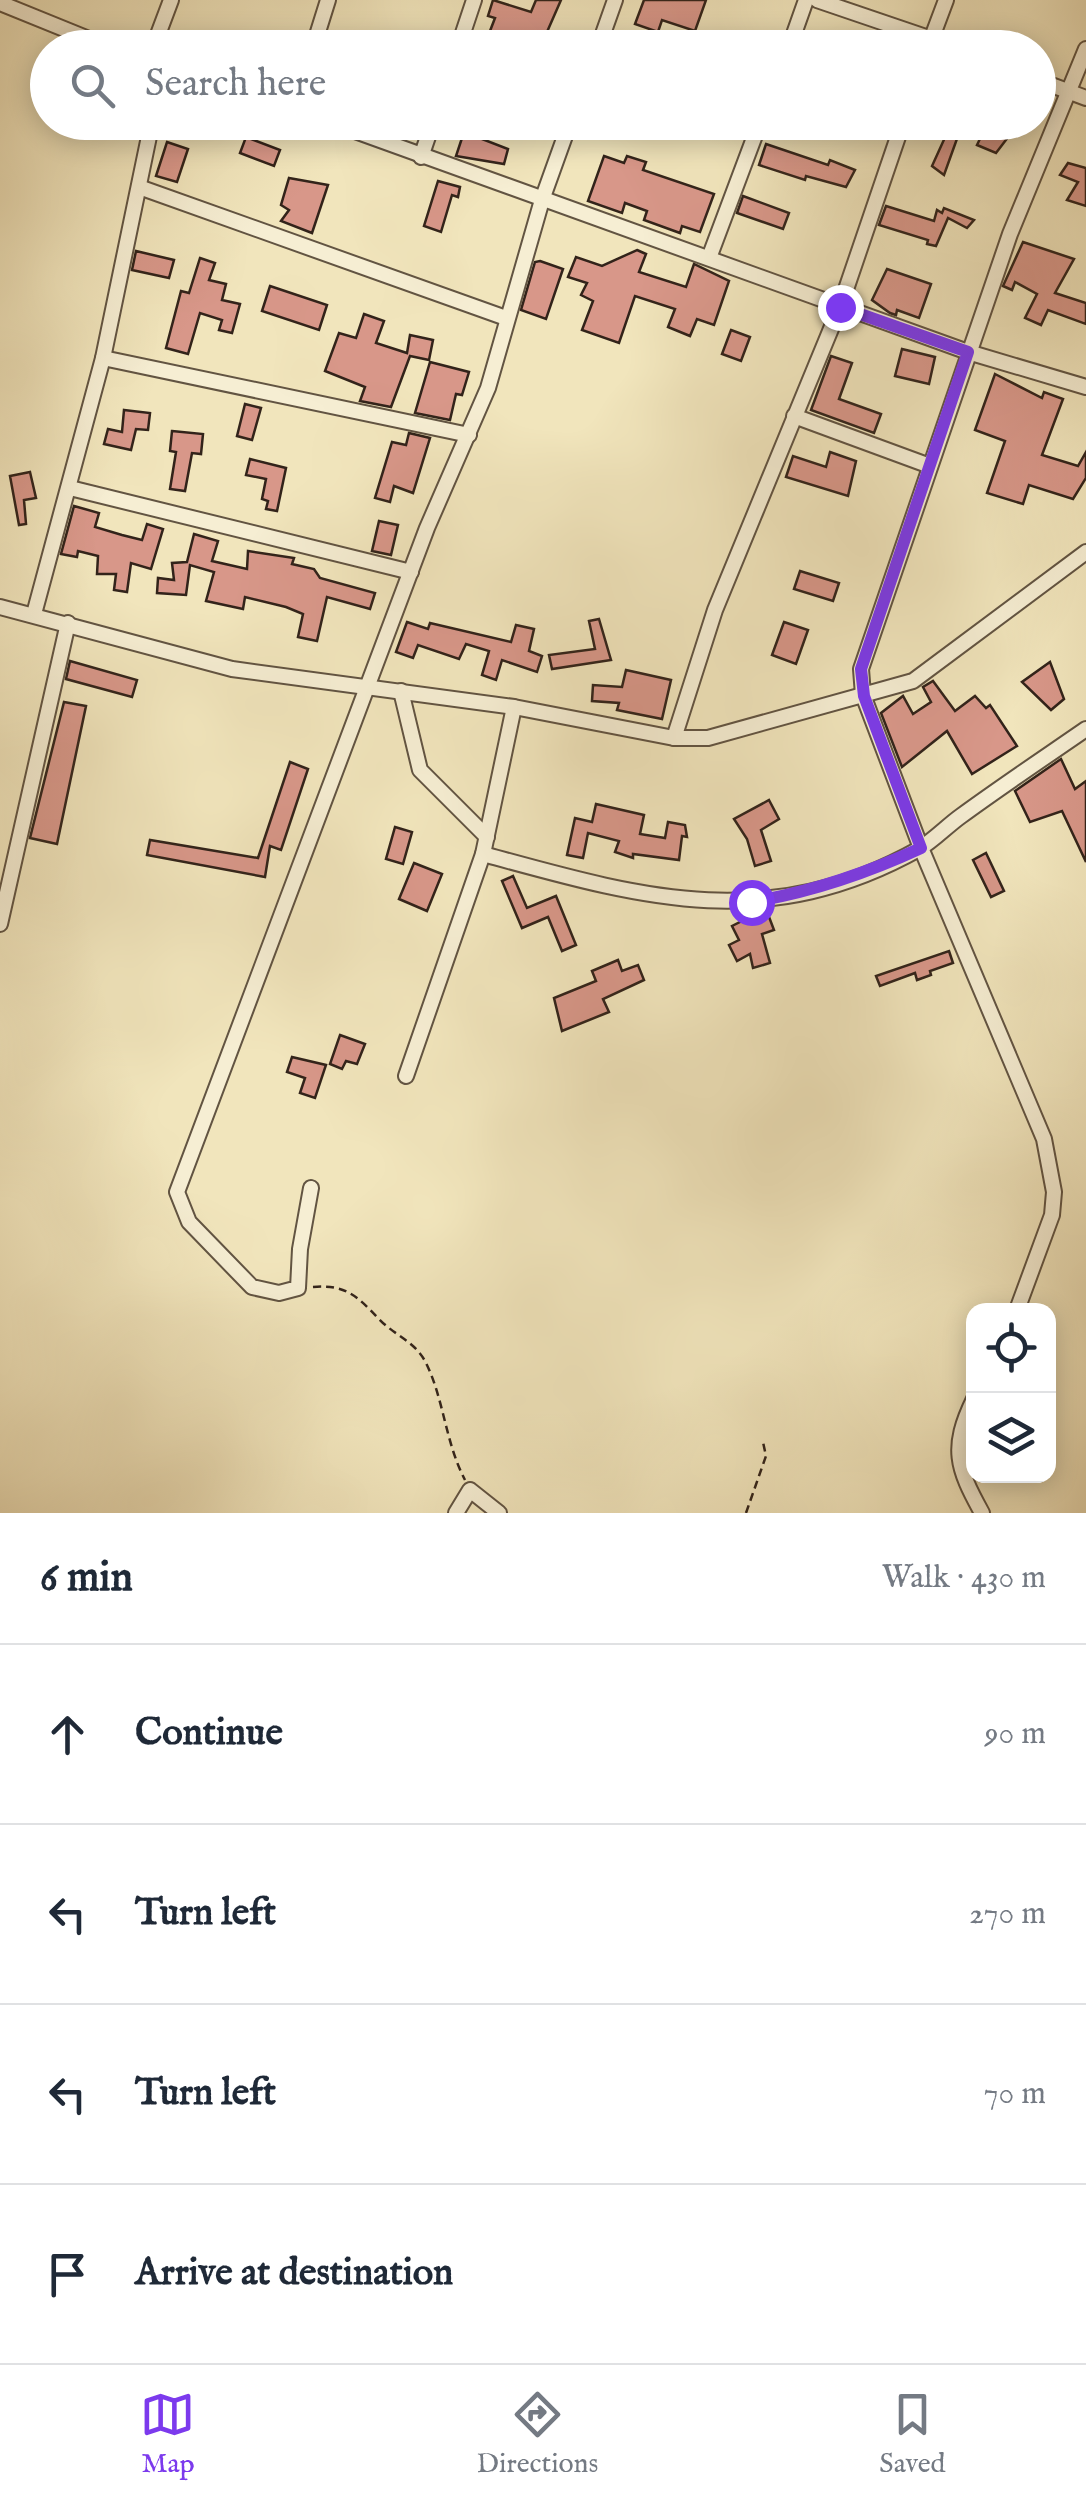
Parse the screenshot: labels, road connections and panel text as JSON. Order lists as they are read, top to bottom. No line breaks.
{"page":{"search":"Search here","heading":["6 min","Walk · 430 m"],"list":[["Continue","90 m"],["Turn left","270 m"],["Turn left","70 m"],"Arrive at destination"],"nav":["Map","Directions","Saved"]}}
